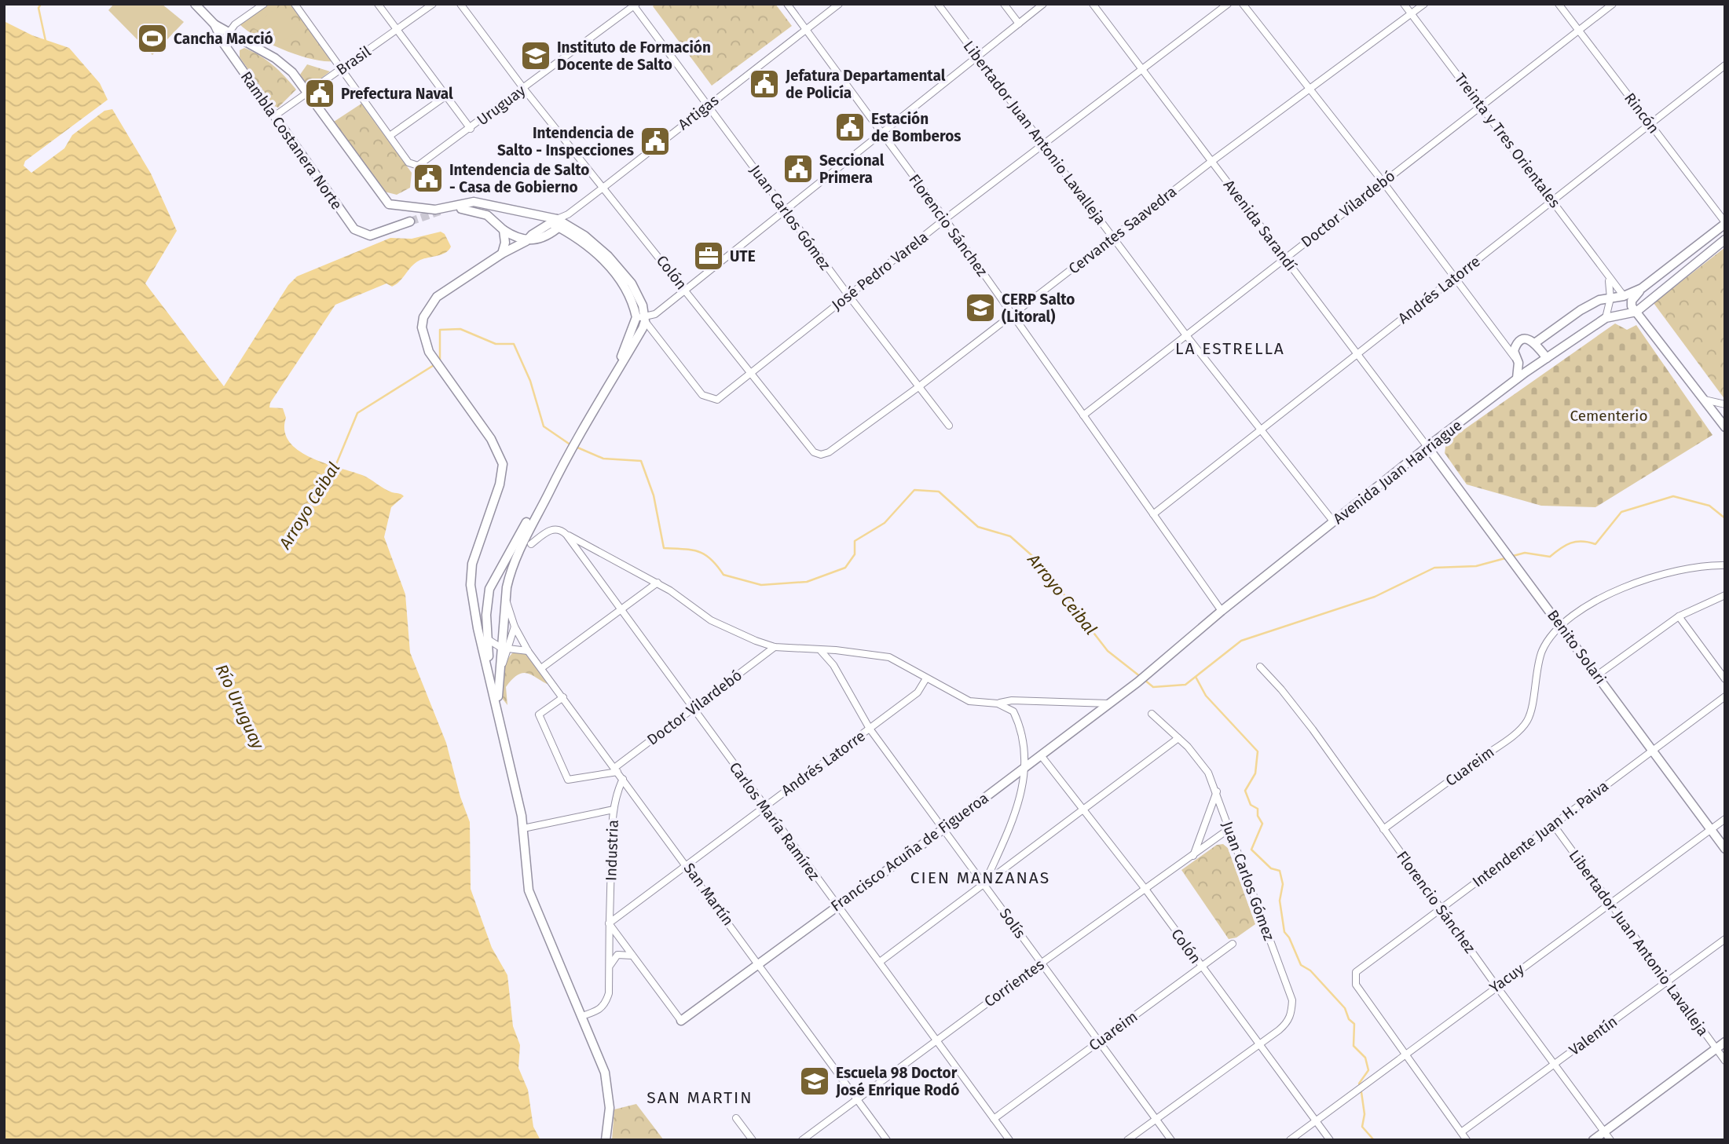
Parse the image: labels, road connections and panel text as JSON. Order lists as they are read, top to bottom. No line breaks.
{"streets":{"street":["Brasil","Uruguay","Artigas","Rincón","Libertador Juan Antonio Lavalleja","Rambla Costanera Norte","Treinta y Tres Orientales","Doctor Vilardebó","Juan Carlos Gómez","Florencio Sánchez","Avenida Sarandí","Cervantes Saavedra","José Pedro Varela","Colón","Andrés Latorre","Avenida Juan Harriague","Benito Solari","Cuareim","Carlos María Ramírez","Intendente Juan H. Paiva","Industria","Francisco Acuña de Figueroa","San Martín","Solís","Yacuy","Corrientes","Valentín"]},"crossings":[["Brasil","Rambla Costanera Norte"],["Uruguay","Juan Carlos Gómez"],["Uruguay","Colón"],["Artigas","Juan Carlos Gómez"],["Artigas","Florencio Sánchez"],["Artigas","Colón"],["Rincón","Doctor Vilardebó"],["Rincón","Andrés Latorre"],["Libertador Juan Antonio Lavalleja","Doctor Vilardebó"],["Libertador Juan Antonio Lavalleja","Cervantes Saavedra"],["Libertador Juan Antonio Lavalleja","José Pedro Varela"],["Libertador Juan Antonio Lavalleja","Andrés Latorre"],["Libertador Juan Antonio Lavalleja","Avenida Juan Harriague"],["Libertador Juan Antonio Lavalleja","Intendente Juan H. Paiva"],["Libertador Juan Antonio Lavalleja","Yacuy"],["Libertador Juan Antonio Lavalleja","Valentín"],["Treinta y Tres Orientales","Doctor Vilardebó"],["Treinta y Tres Orientales","Cervantes Saavedra"],["Treinta y Tres Orientales","Andrés Latorre"],["Treinta y Tres Orientales","Avenida Juan Harriague"],["Doctor Vilardebó","Florencio Sánchez"],["Doctor Vilardebó","Avenida Sarandí"],["Doctor Vilardebó","Carlos María Ramírez"],["Doctor Vilardebó","San Martín"],["Juan Carlos Gómez","Cervantes Saavedra"],["Juan Carlos Gómez","José Pedro Varela"],["Juan Carlos Gómez","Colón"],["Juan Carlos Gómez","Corrientes"],["Florencio Sánchez","Cervantes Saavedra"],["Florencio Sánchez","José Pedro Varela"],["Florencio Sánchez","Andrés Latorre"],["Florencio Sánchez","Avenida Juan Harriague"],["Florencio Sánchez","Cuareim"],["Florencio Sánchez","Intendente Juan H. Paiva"],["Florencio Sánchez","Yacuy"],["Florencio Sánchez","Valentín"],["Avenida Sarandí","Cervantes Saavedra"],["Avenida Sarandí","José Pedro Varela"],["Avenida Sarandí","Andrés Latorre"],["Avenida Sarandí","Avenida Juan Harriague"],["Avenida Sarandí","Benito Solari"],["Cervantes Saavedra","Colón"],["José Pedro Varela","Colón"],["Colón","Cuareim"],["Colón","Francisco Acuña de Figueroa"],["Colón","Yacuy"],["Colón","Corrientes"],["Andrés Latorre","Carlos María Ramírez"],["Andrés Latorre","Industria"],["Andrés Latorre","San Martín"],["Andrés Latorre","Solís"],["Avenida Juan Harriague","Benito Solari"],["Avenida Juan Harriague","Francisco Acuña de Figueroa"],["Benito Solari","Cuareim"],["Benito Solari","Intendente Juan H. Paiva"],["Benito Solari","Yacuy"],["Cuareim","Carlos María Ramírez"],["Cuareim","Solís"],["Carlos María Ramírez","Francisco Acuña de Figueroa"],["Carlos María Ramírez","Corrientes"],["Intendente Juan H. Paiva","Yacuy"],["Industria","San Martín"],["Francisco Acuña de Figueroa","San Martín"],["Francisco Acuña de Figueroa","Solís"],["San Martín","Corrientes"],["Solís","Corrientes"]],"districts":["LA ESTRELLA","CIEN MANZANAS","SAN MARTIN"],"water":["Arroyo Ceibal","Río Uruguay"],"parks":["Cementerio"],"places":{"sports":["Cancha Macció"],"school or university":["Instituto de Formación Docente de Salto","CERP Salto (Litoral)","Escuela 98 Doctor José Enrique Rodó"],"public building":["Jefatura Departamental de Policía","Prefectura Naval","Estación de Bomberos","Intendencia de Salto - Inspecciones","Seccional Primera","Intendencia de Salto - Casa de Gobierno"],"office":["UTE"]}}
